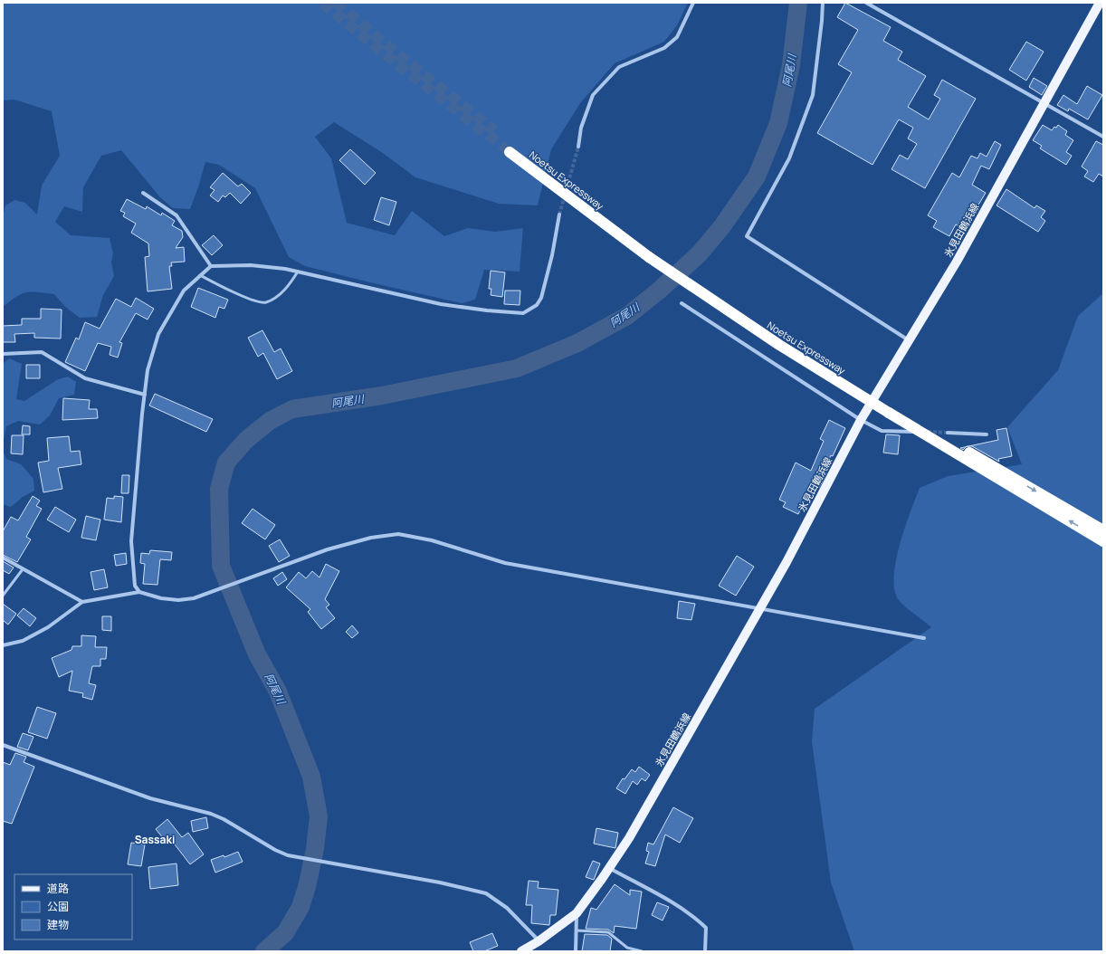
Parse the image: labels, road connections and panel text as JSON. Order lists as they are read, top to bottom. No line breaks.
{"streets":{"highway":["Noetsu Expressway"],"main road":["氷見田鶴浜線"]},"districts":["Sassaki"],"water":["阿尾川"],"legend":["道路","公園","建物"]}
